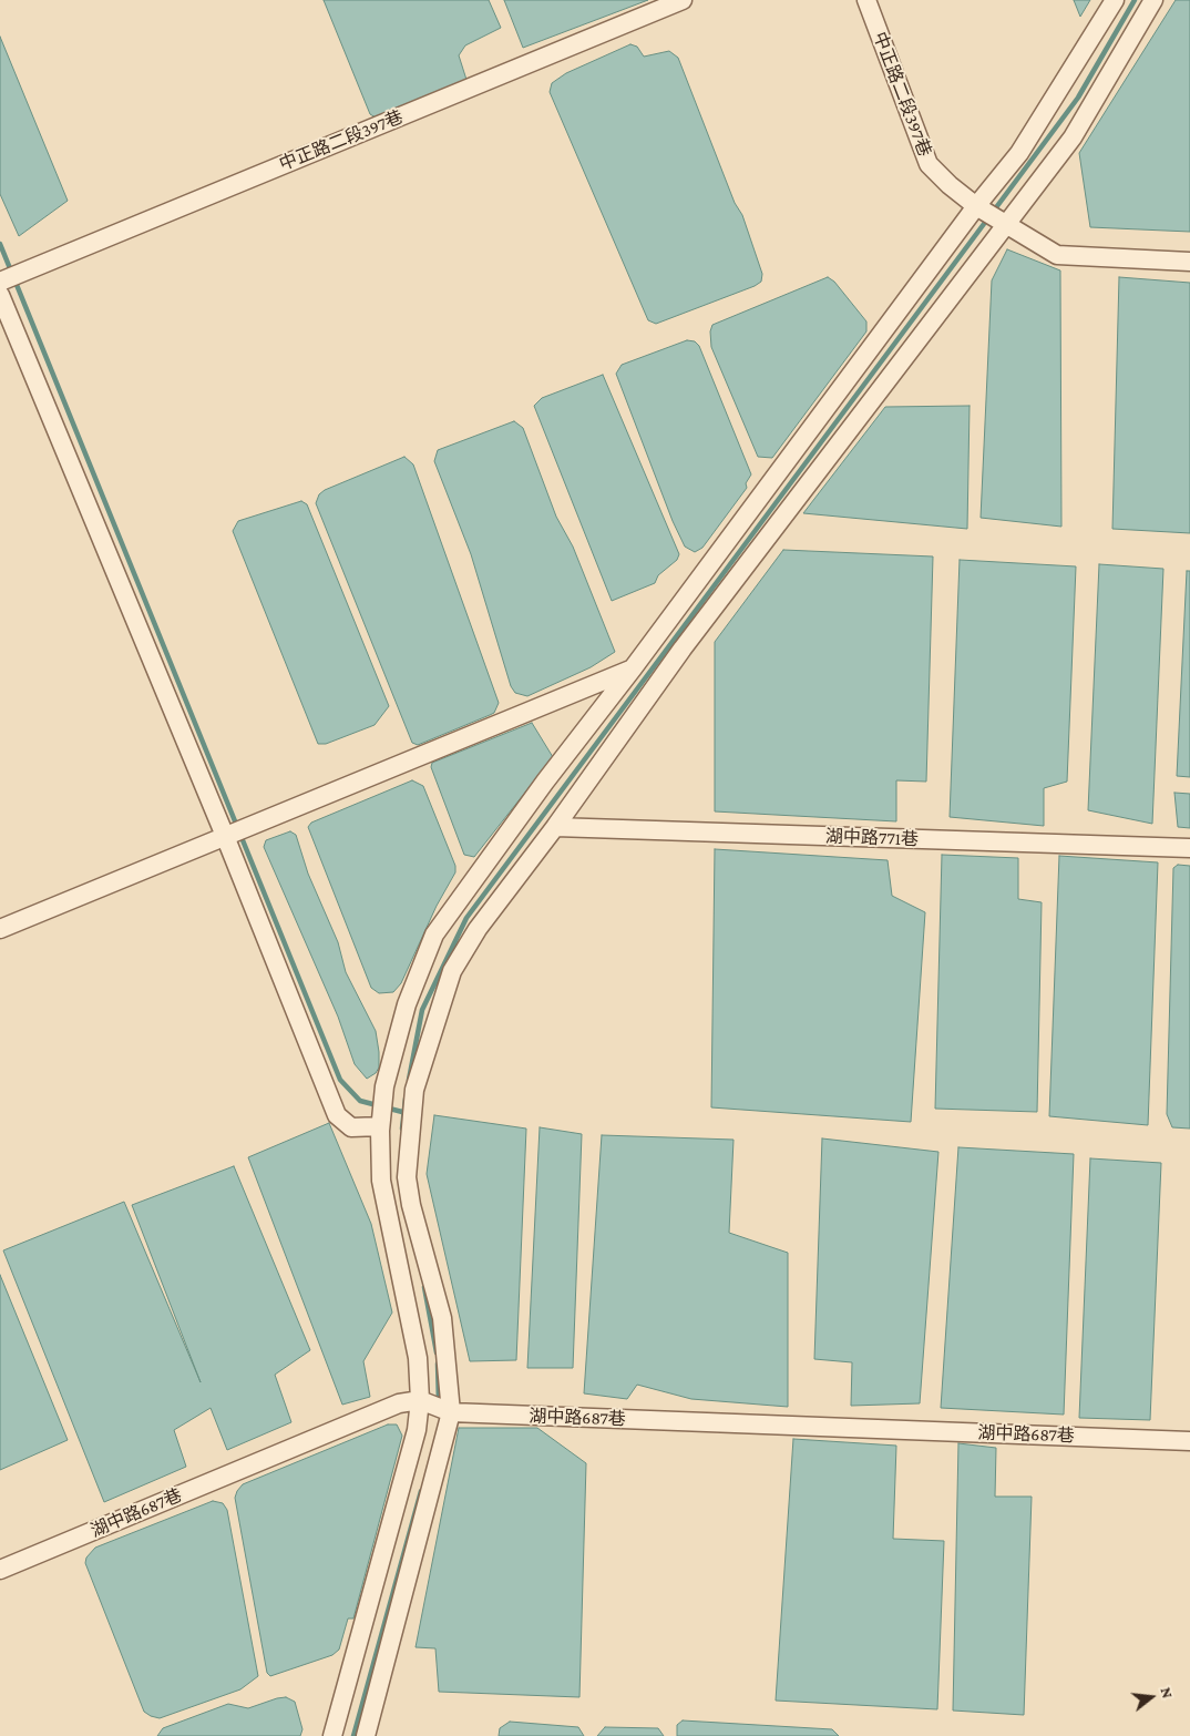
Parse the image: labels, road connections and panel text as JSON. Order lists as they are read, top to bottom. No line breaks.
{"streets":{"street":["中正路二段397巷","湖中路771巷","湖中路687巷"]},"north":"right"}
